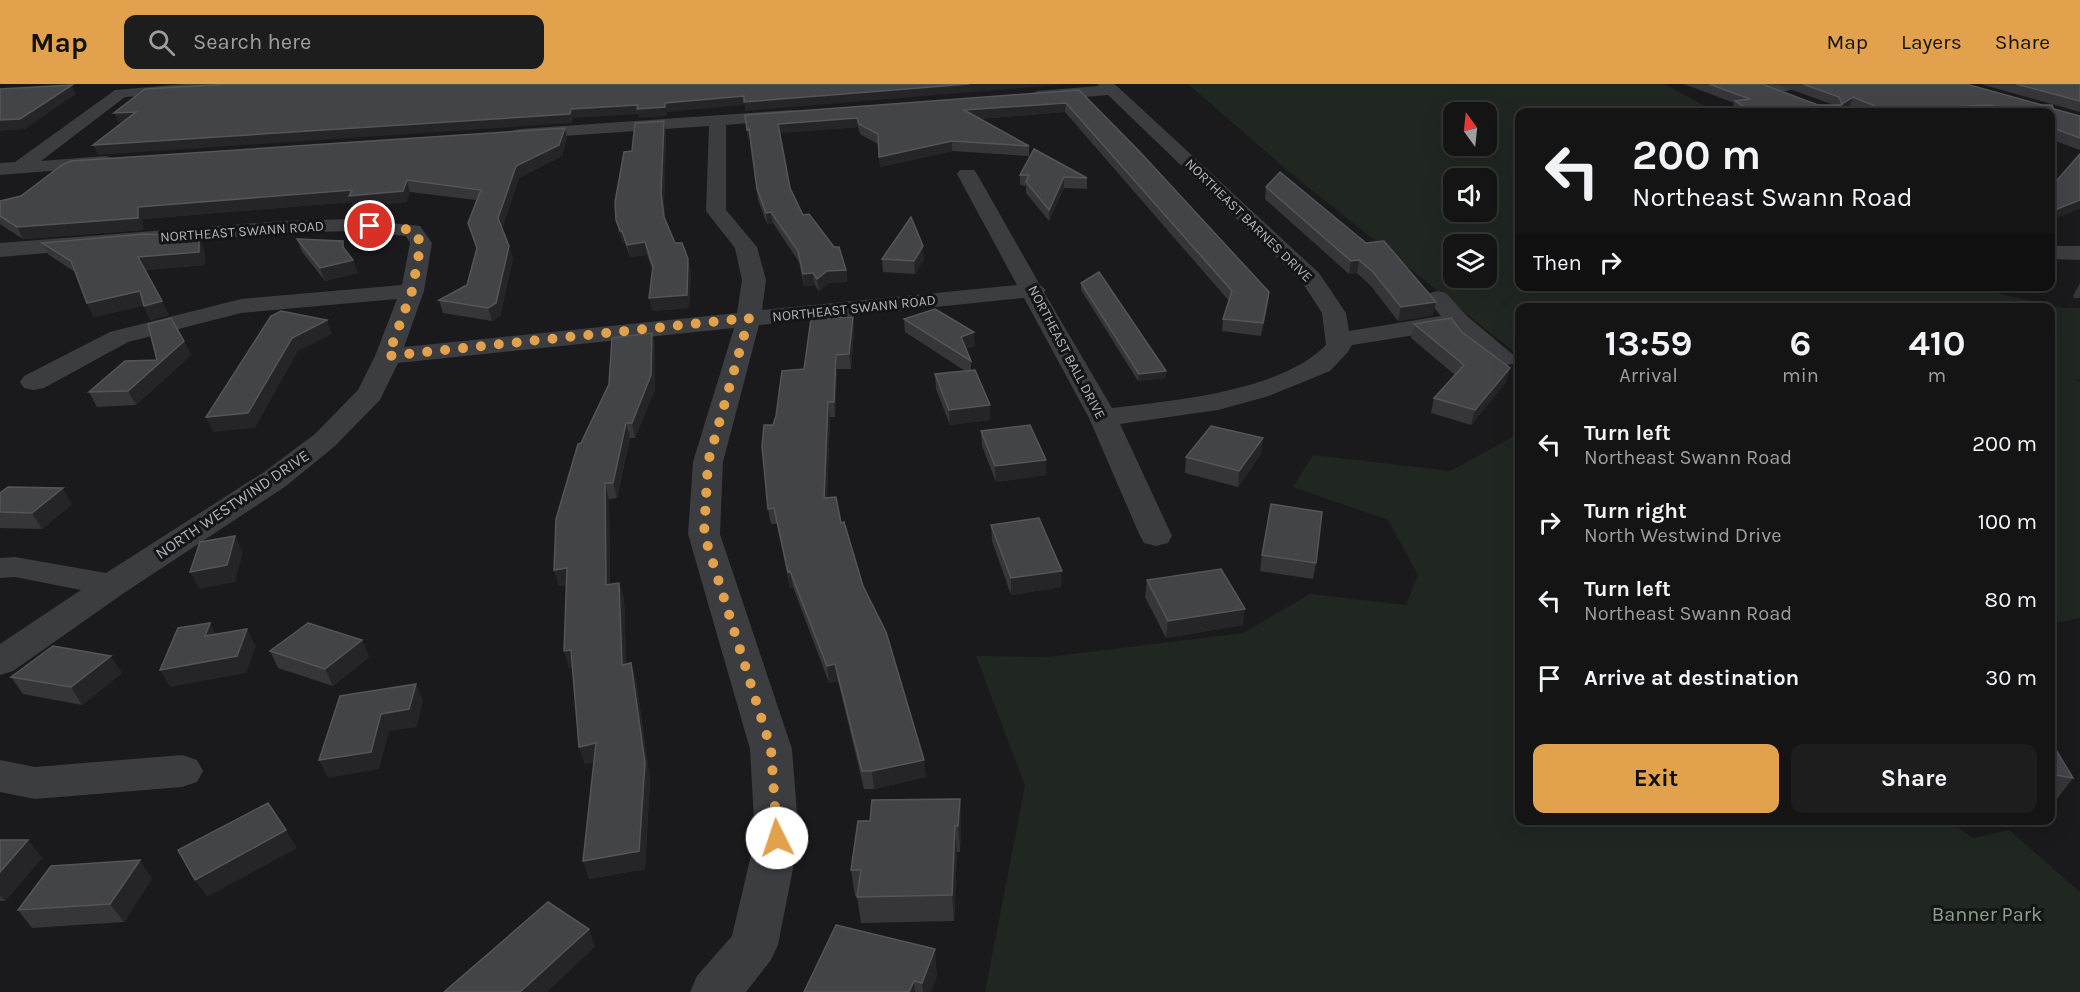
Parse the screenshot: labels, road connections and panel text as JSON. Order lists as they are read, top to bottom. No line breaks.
{"streets":{"street":["NORTHEAST BARNES DRIVE","NORTHEAST SWANN ROAD","NORTHEAST BALL DRIVE","NORTH WESTWIND DRIVE"]},"crossings":[["NORTHEAST SWANN ROAD","NORTHEAST BALL DRIVE"],["NORTHEAST SWANN ROAD","NORTH WESTWIND DRIVE"]],"parks":["Banner Park"],"north":"top","page":{"header":"Map","search":"Search here","nav":["Map","Layers","Share"],"turn":["200 m","Northeast Swann Road"],"then":"Then","eta":["13:59","Arrival","6","min","410","m"],"list":[{"name":"Turn left","note":"Northeast Swann Road","value":"200 m"},{"name":"Turn right","note":"North Westwind Drive","value":"100 m"},{"name":"Turn left","note":"Northeast Swann Road","value":"80 m"},{"name":"Arrive at destination","value":"30 m"}],"buttons":["Exit","Share"]}}
